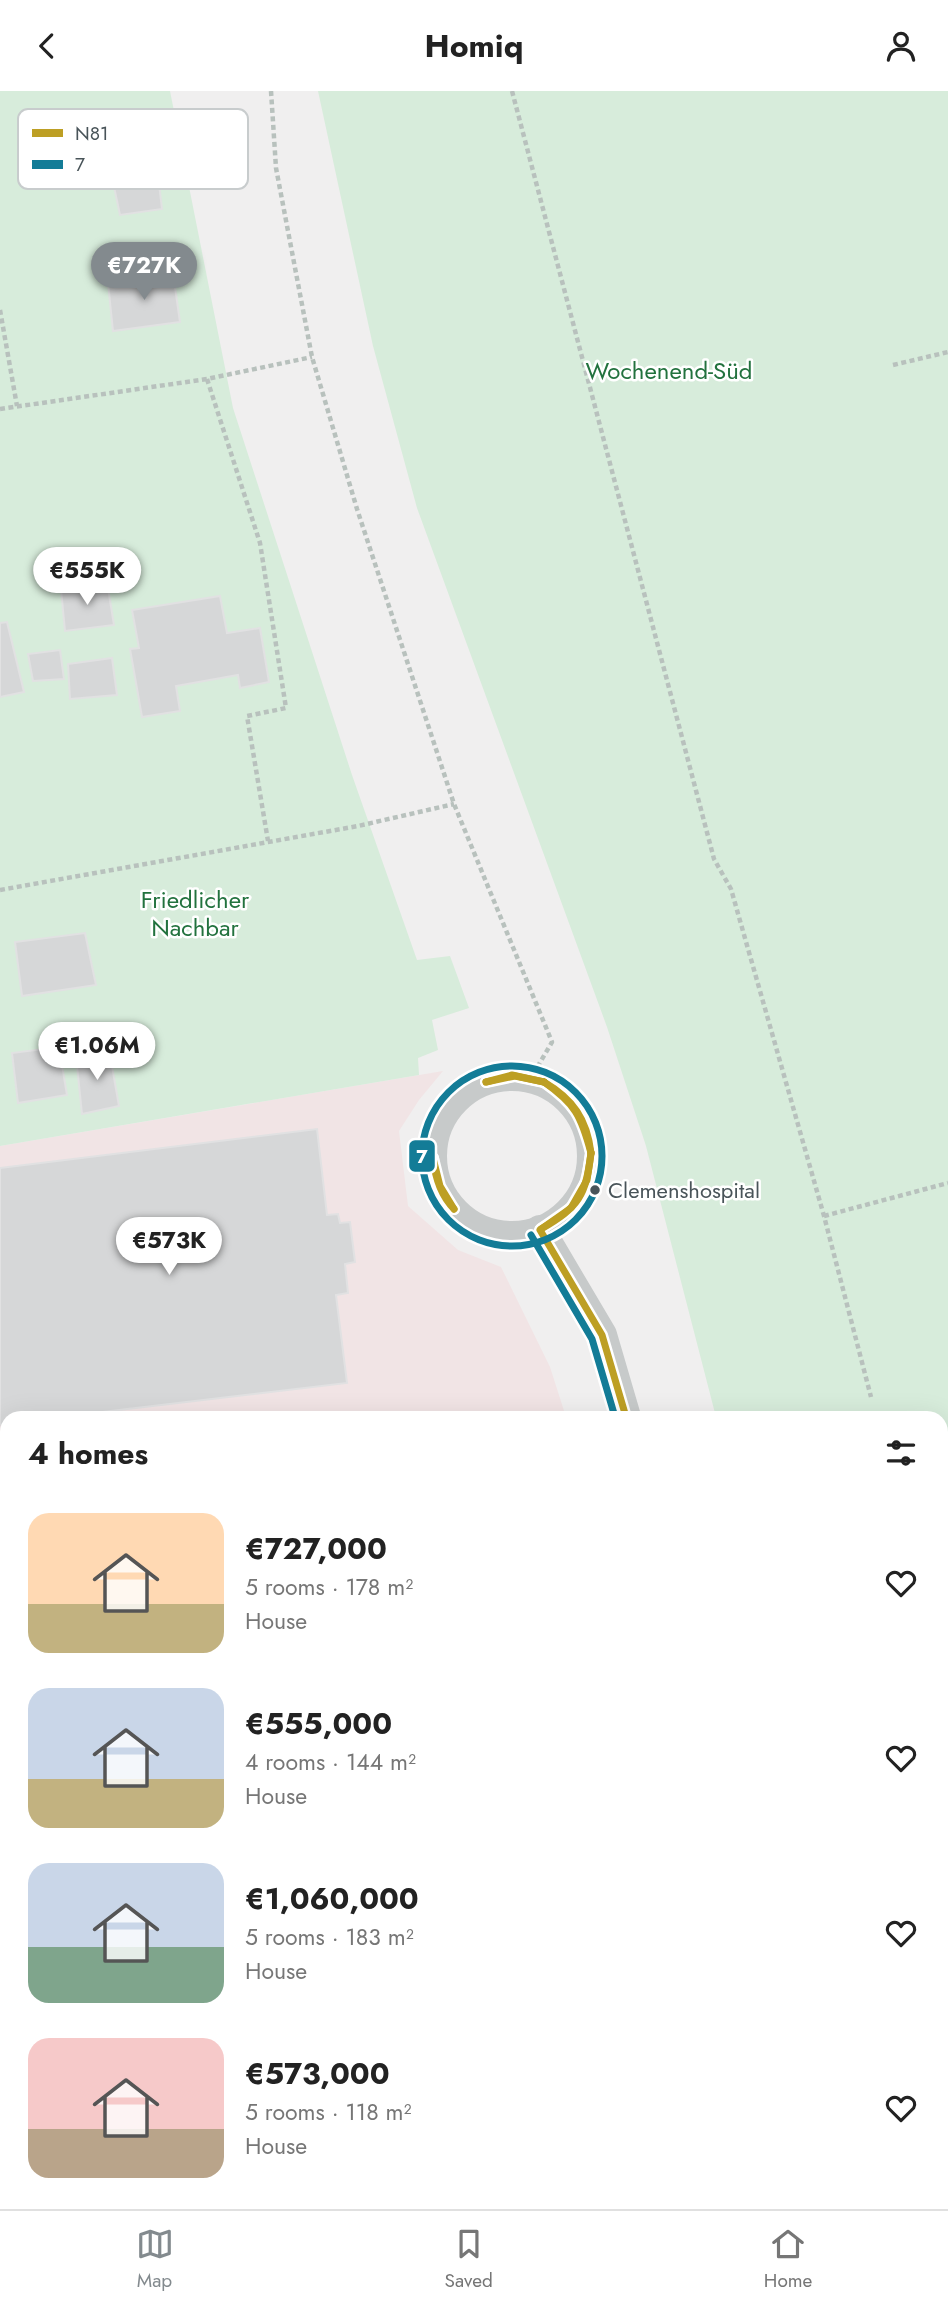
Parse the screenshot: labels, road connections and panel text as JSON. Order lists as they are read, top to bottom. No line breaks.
{"parks":["Wochenend-Süd","Friedlicher Nachbar"],"places":["Clemenshospital"],"lines":["transit line 7","transit line N81"],"legend":["N81","7"],"page":{"header":"Homiq","price":["€727K","€555K","€1.06M","€573K"],"heading":"4 homes","list":[{"name":"€727,000","note":"5 rooms · 178 m² · House"},{"name":"€555,000","note":"4 rooms · 144 m² · House"},{"name":"€1,060,000","note":"5 rooms · 183 m² · House"},{"name":"€573,000","note":"5 rooms · 118 m² · House"}],"tabs":["Map","Saved","Home"]}}
